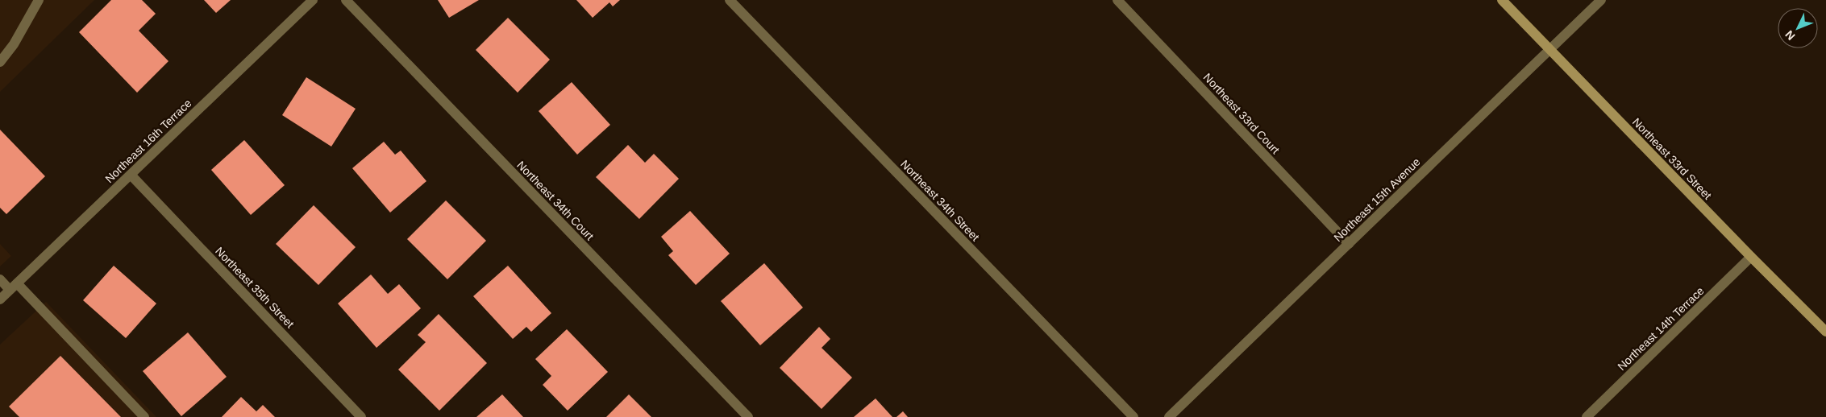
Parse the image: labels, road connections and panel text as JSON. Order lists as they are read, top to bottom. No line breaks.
{"streets":{"street":["Northeast 33rd Court","Northeast 16th Terrace","Northeast 33rd Street","Northeast 15th Avenue","Northeast 34th Court","Northeast 34th Street","Northeast 35th Street","Northeast 14th Terrace"]},"crossings":[["Northeast 33rd Court","Northeast 15th Avenue"],["Northeast 16th Terrace","Northeast 35th Street"],["Northeast 33rd Street","Northeast 15th Avenue"],["Northeast 33rd Street","Northeast 14th Terrace"]],"north":"bottom left"}
